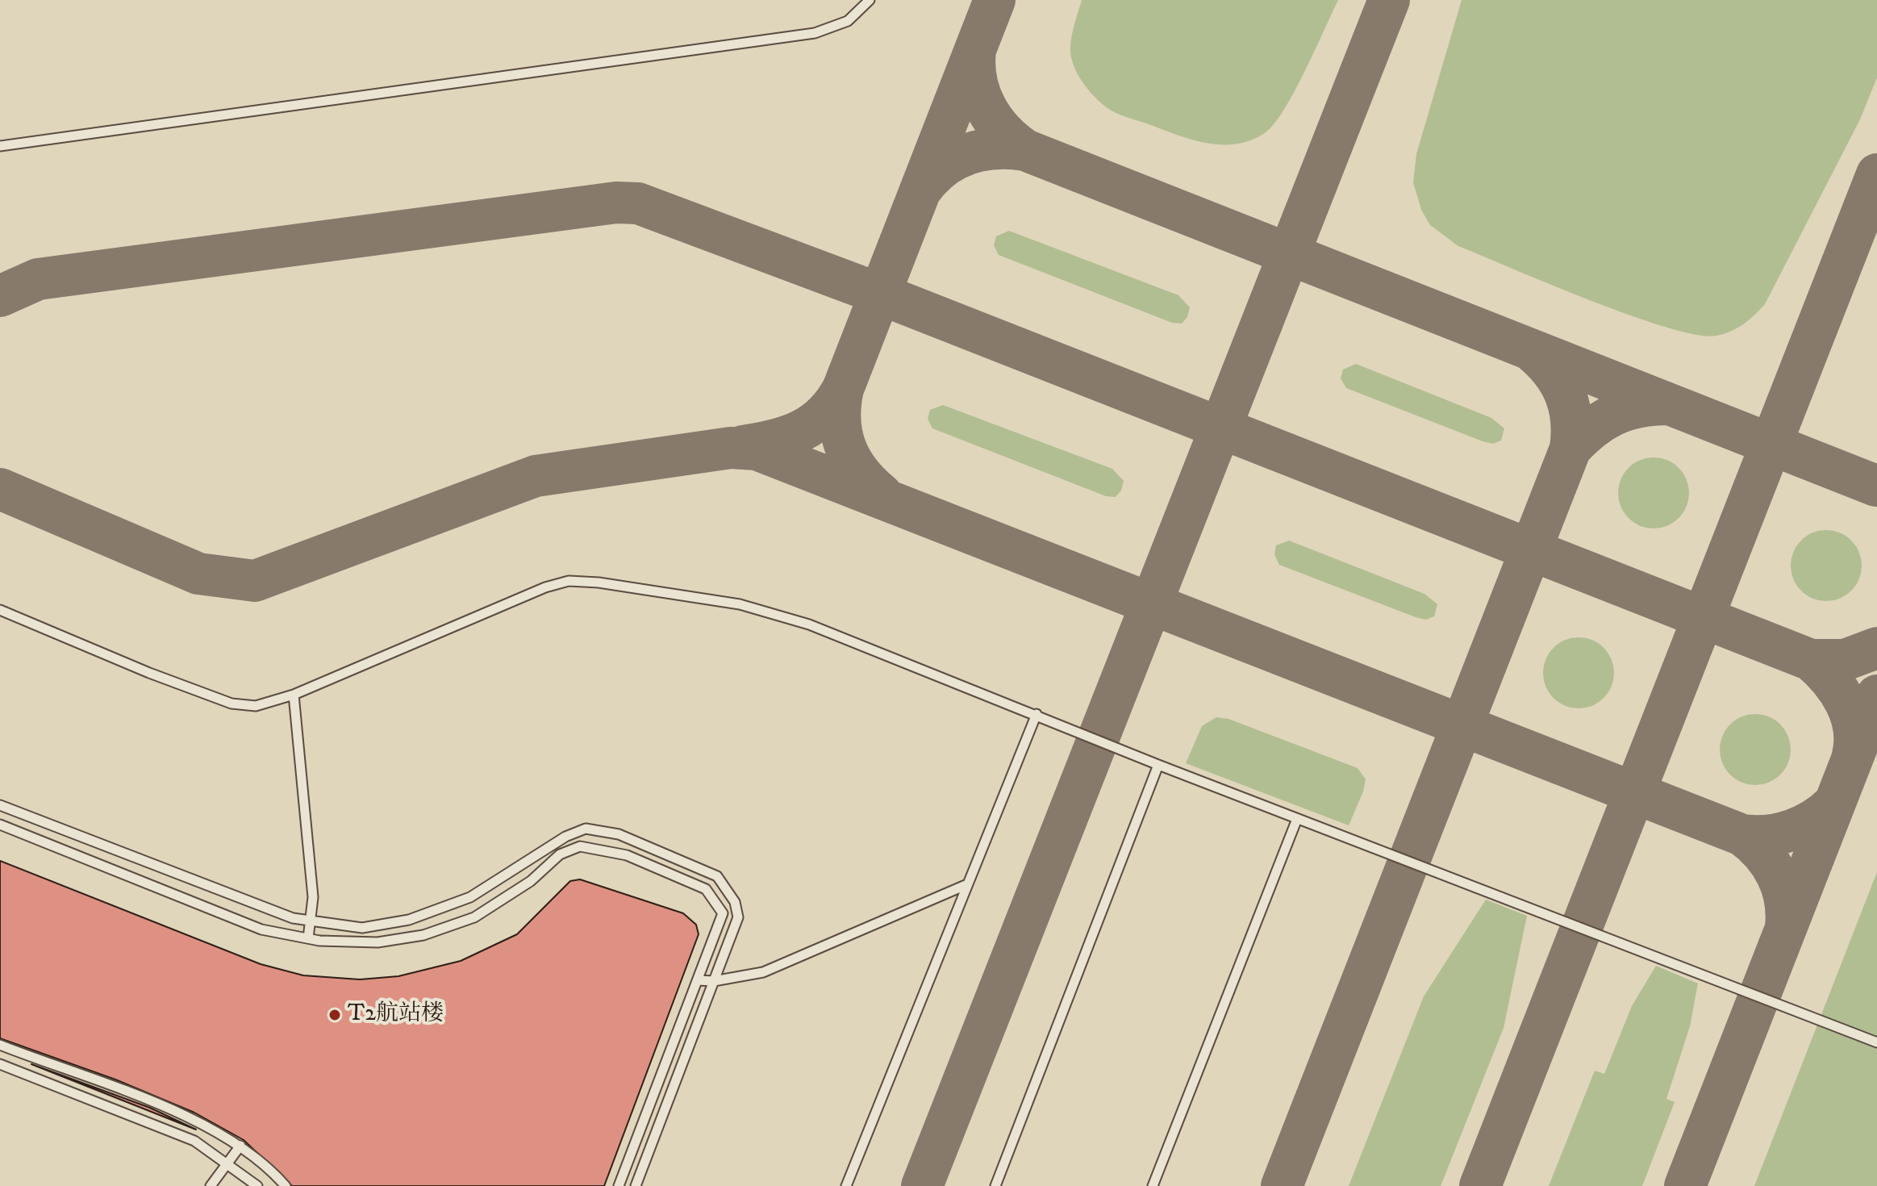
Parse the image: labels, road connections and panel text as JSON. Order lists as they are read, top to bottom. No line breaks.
{"places":["T2航站楼"]}
